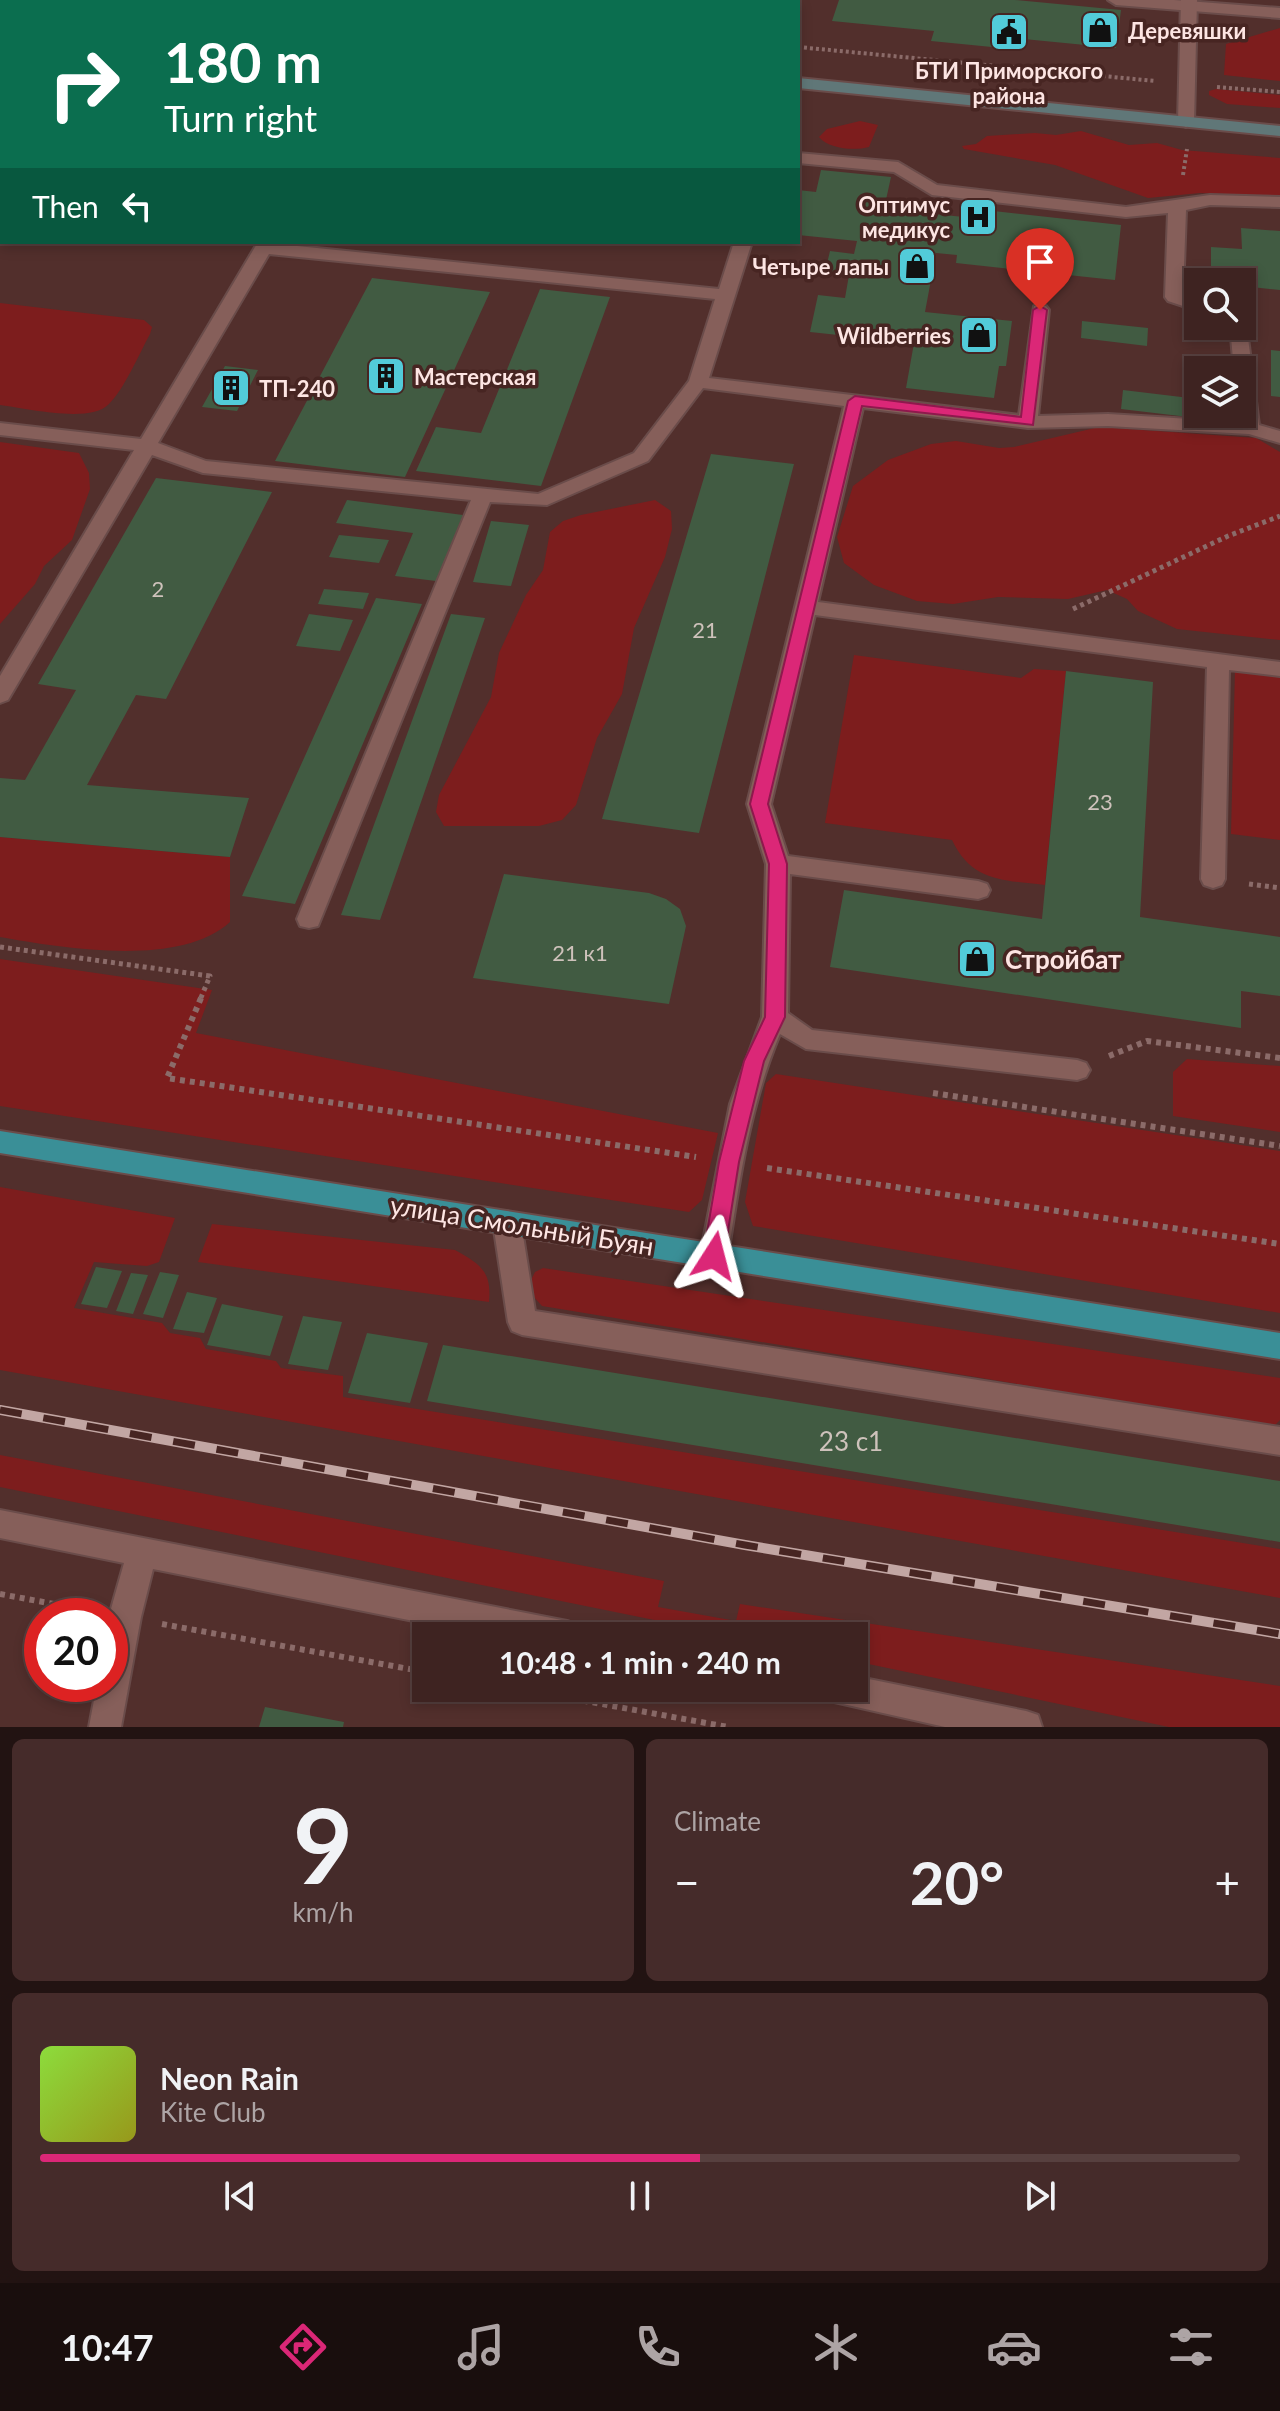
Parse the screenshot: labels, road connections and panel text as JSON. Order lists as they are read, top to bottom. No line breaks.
{"streets":{"main road":["улица Смольный Буян"]},"places":{"shop":["Деревяшки","Четыре лапы","Wildberries","Стройбат"],"public building":["БТИ Приморского района"],"hospital":["Оптимус медикус"],"building":["Мастерская","ТП-240"]},"house_numbers":["2","21","23","21 к1","23 с1"],"page":{"turn":["180 m","Turn right"],"then":"Then","limit":"20","trip":"10:48 · 1 min · 240 m","tile":[["9","km/h"],"Climate"],"heat":["−","20°","+"],"song":["Neon Rain","Kite Club"],"tabs":"10:47"}}
